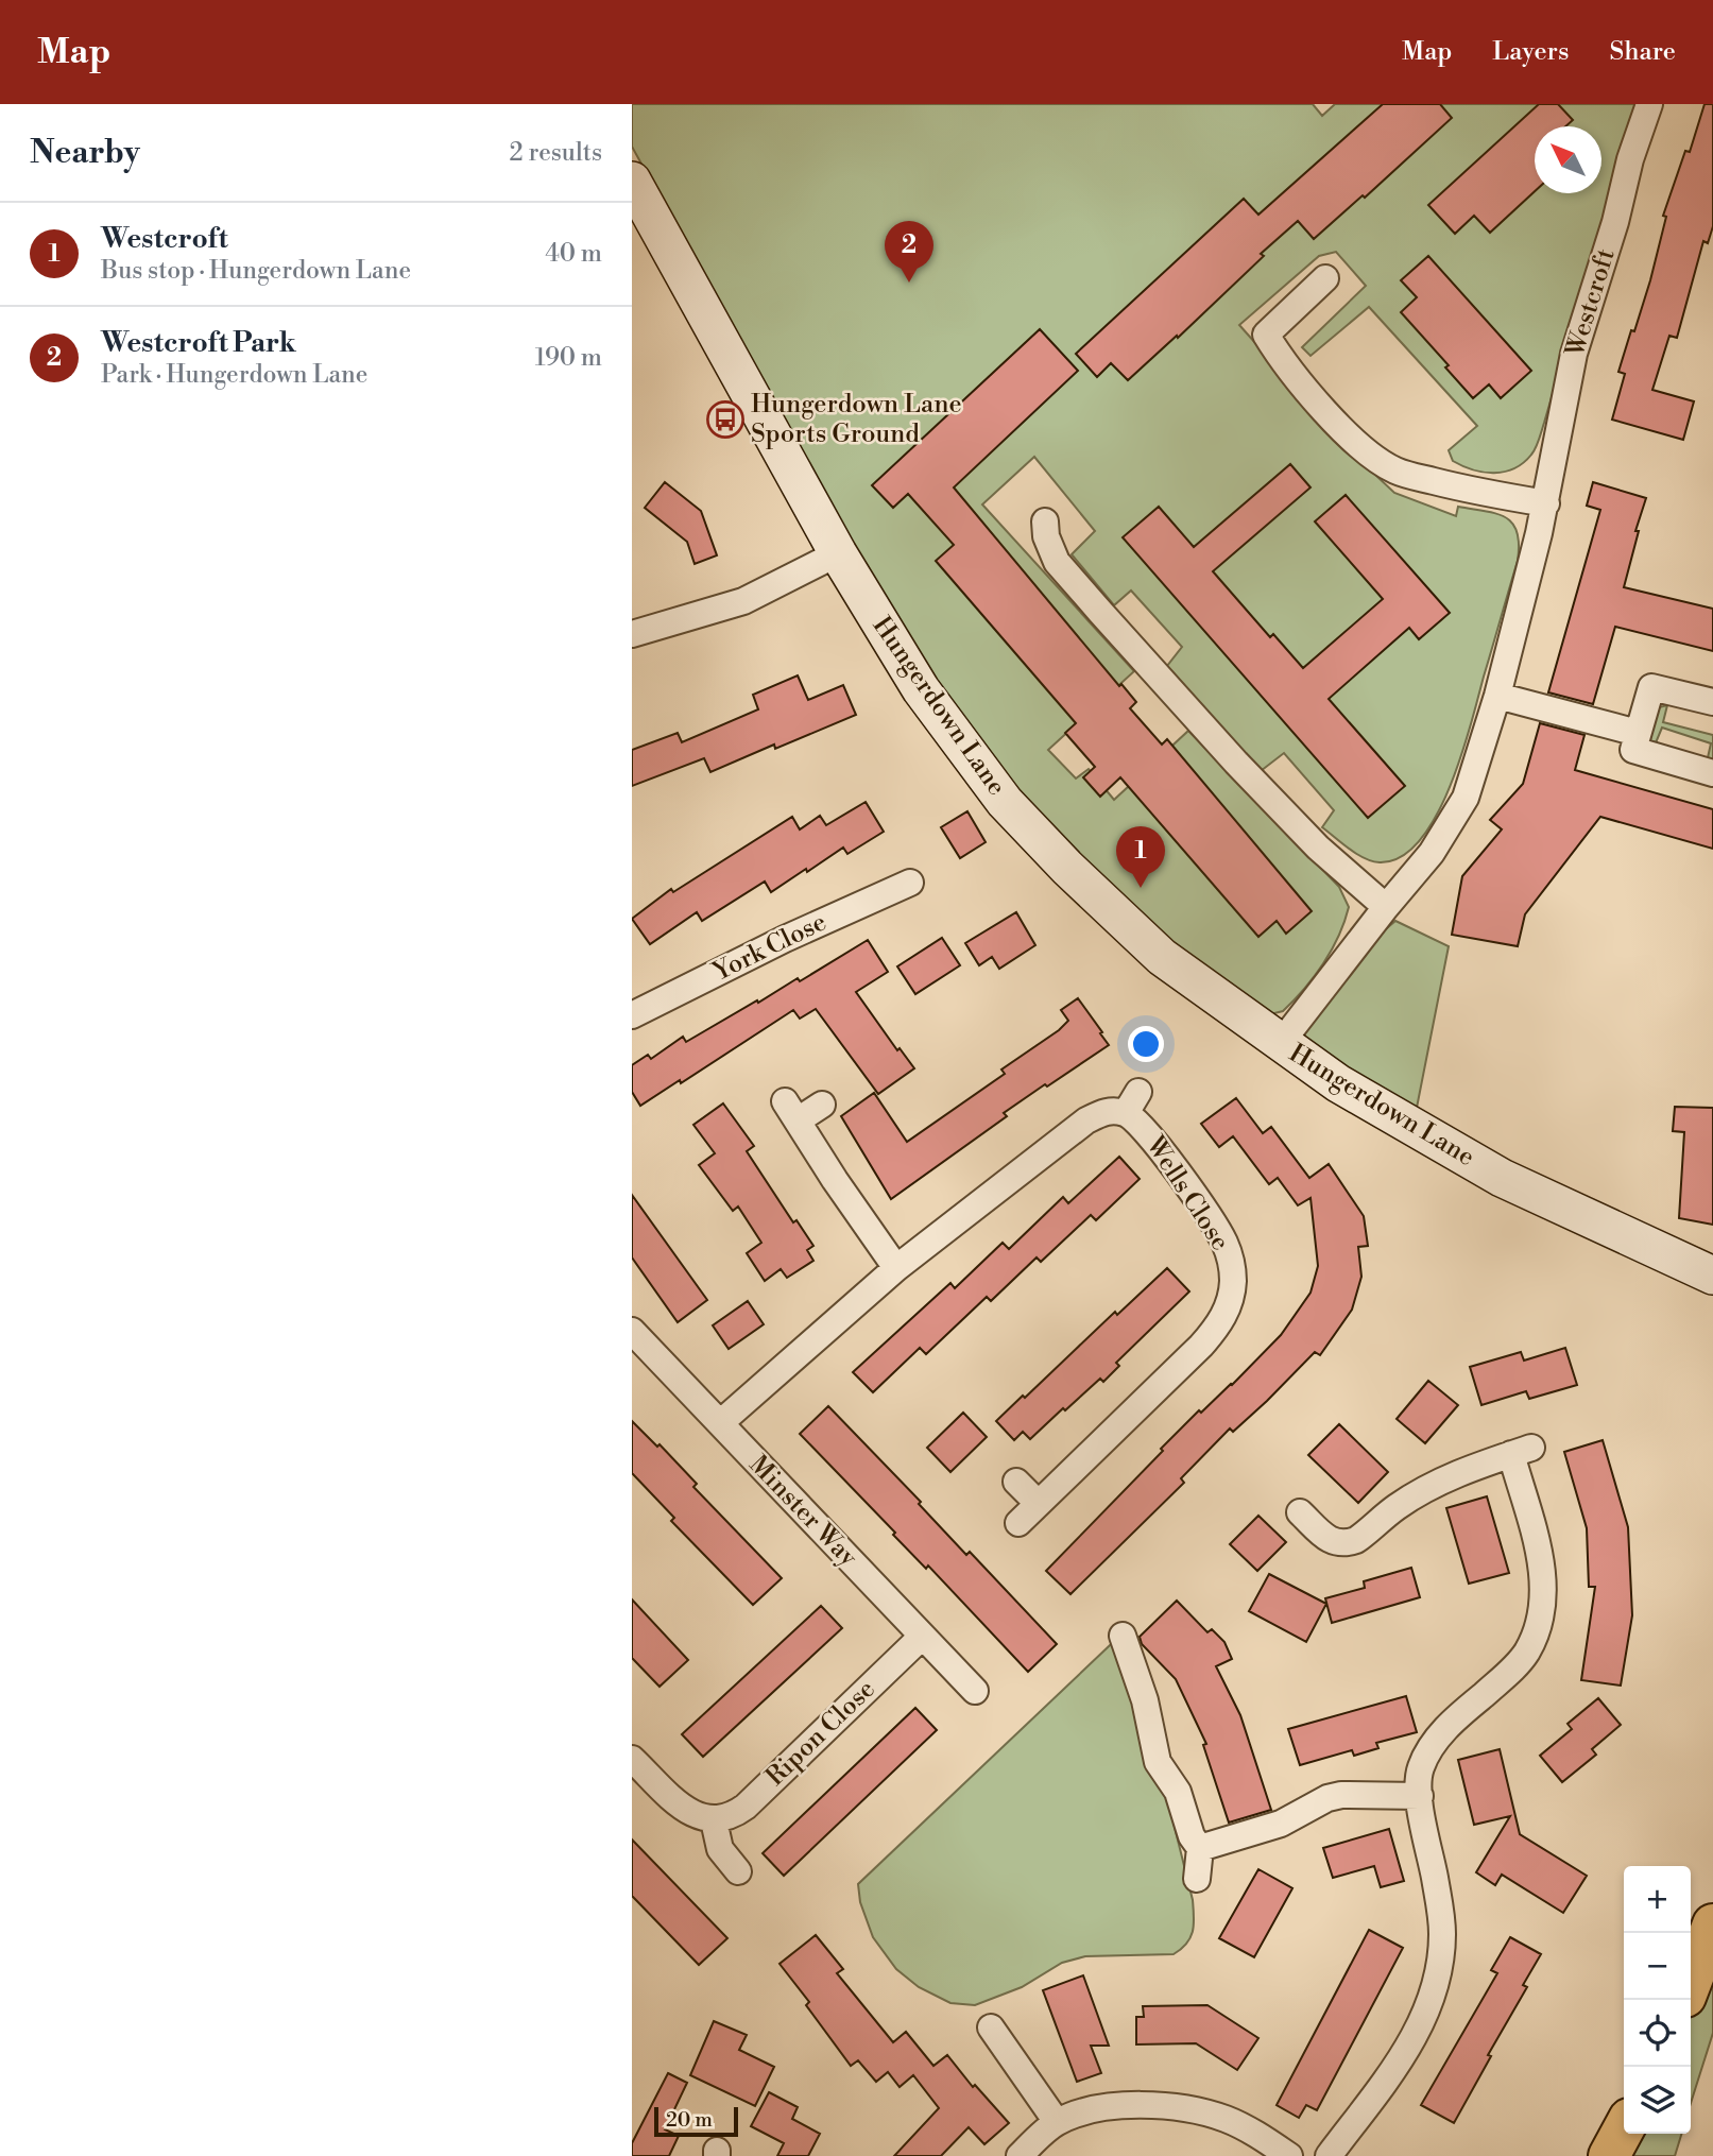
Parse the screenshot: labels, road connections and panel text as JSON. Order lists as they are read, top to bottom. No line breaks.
{"streets":{"main road":["Hungerdown Lane"],"street":["Westcroft","York Close","Wells Close","Minster Way","Ripon Close"]},"crossings":[["Westcroft","Hungerdown Lane"],["Wells Close","Minster Way"],["Minster Way","Ripon Close"]],"places":{"bus stop":["Hungerdown Lane Sports Ground"]},"scale_bar":"20 m","north":"top left","page":{"header":"Map","nav":["Map","Layers","Share"],"heading":["Nearby","2 results"],"list":[{"mark":"1","name":"Westcroft","note":"Bus stop · Hungerdown Lane","value":"40 m"},{"mark":"2","name":"Westcroft Park","note":"Park · Hungerdown Lane","value":"190 m"}],"pins":["2","1"],"map_buttons":["+","−"],"scale":"20 m"}}
